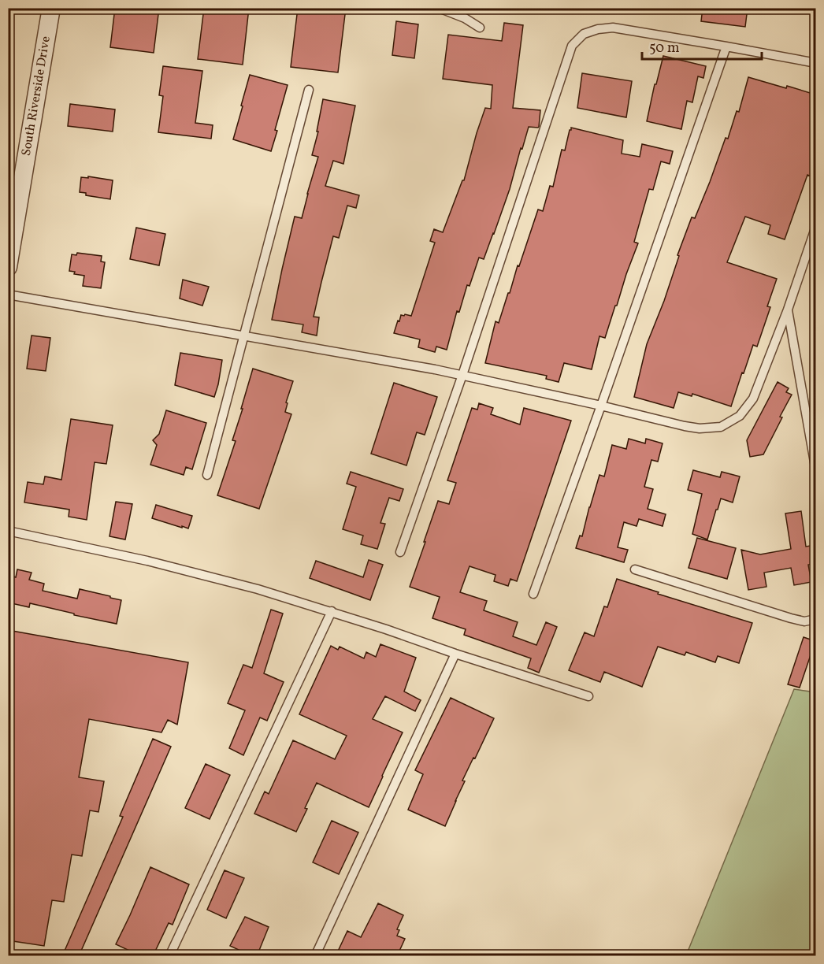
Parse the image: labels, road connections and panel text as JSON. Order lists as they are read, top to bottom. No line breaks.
{"streets":{"street":["South Riverside Drive"]},"scale_bar":"50 m"}
